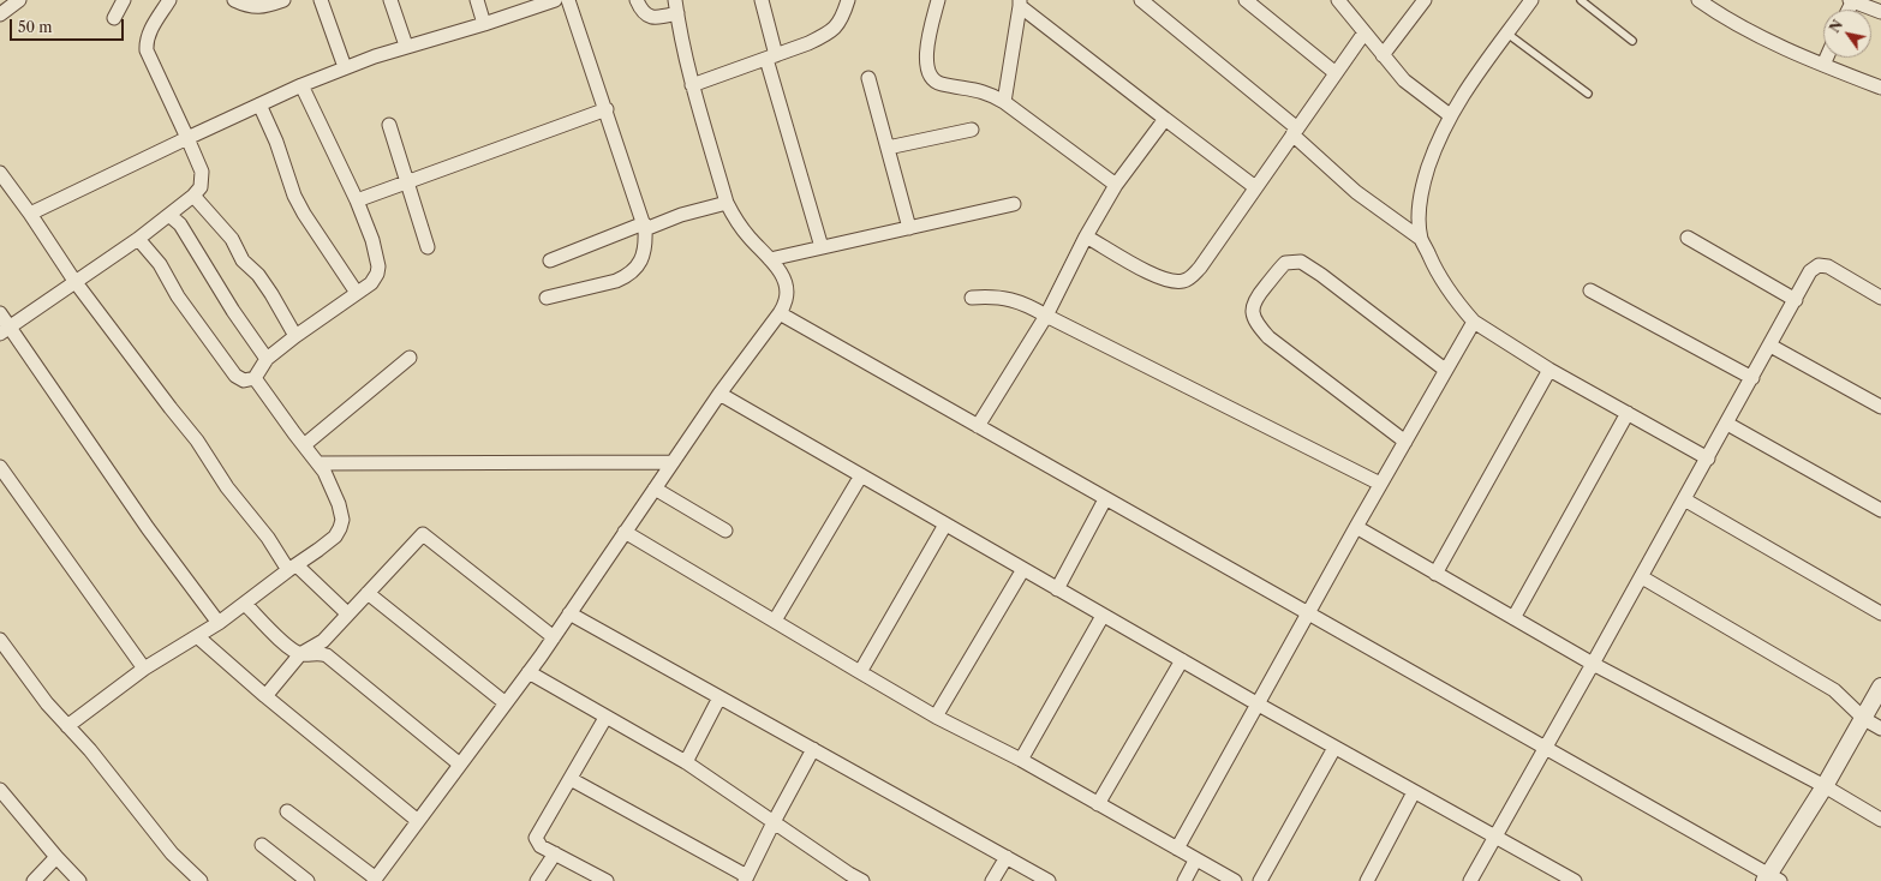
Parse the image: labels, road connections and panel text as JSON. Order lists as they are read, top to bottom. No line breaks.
{"scale_bar":"50 m","north":"top left"}
